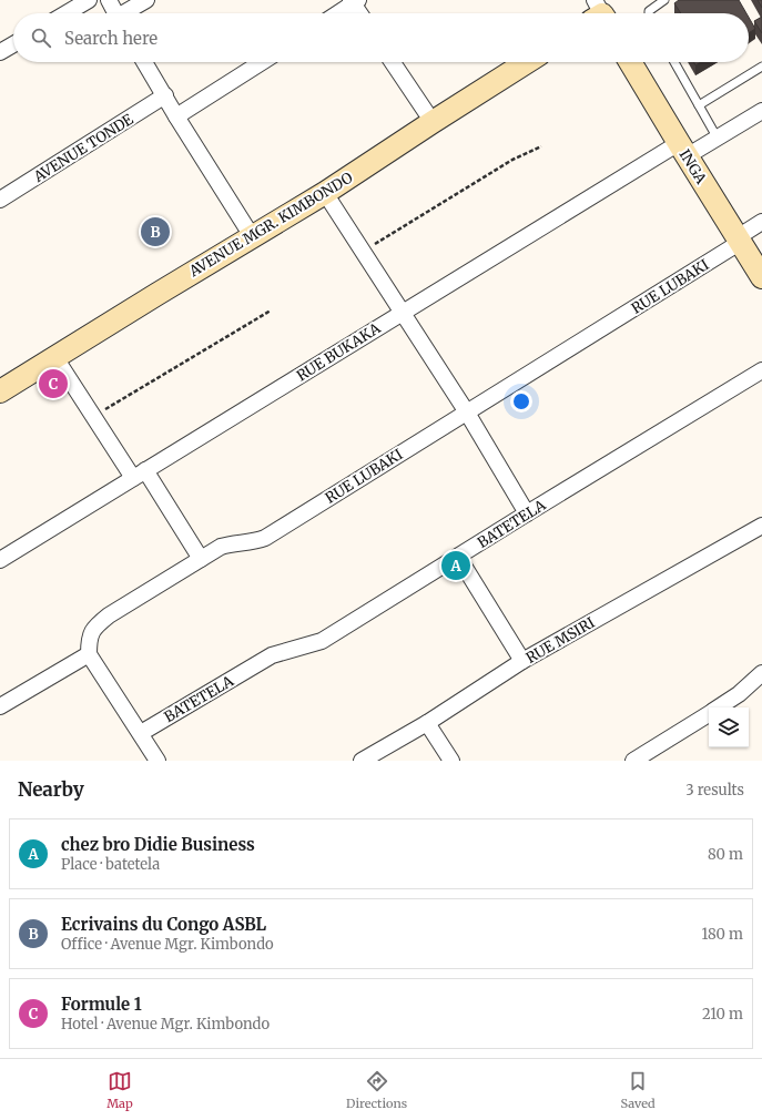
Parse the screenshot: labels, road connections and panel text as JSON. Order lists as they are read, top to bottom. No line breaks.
{"streets":{"street":["AVENUE TONDE","INGA","AVENUE MGR. KIMBONDO","RUE LUBAKI","RUE BUKAKA","BATETELA","RUE MSIRI"]},"crossings":[["INGA","RUE LUBAKI"],["INGA","RUE BUKAKA"]],"page":{"search":"Search here","pins":["B","C","A"],"heading":["Nearby","3 results"],"list":[{"mark":"A","name":"chez bro Didie Business","note":"Place · batetela","value":"80 m"},{"mark":"B","name":"Ecrivains du Congo ASBL","note":"Office · Avenue Mgr. Kimbondo","value":"180 m"},{"mark":"C","name":"Formule 1","note":"Hotel · Avenue Mgr. Kimbondo","value":"210 m"}],"nav":["Map","Directions","Saved"]}}
